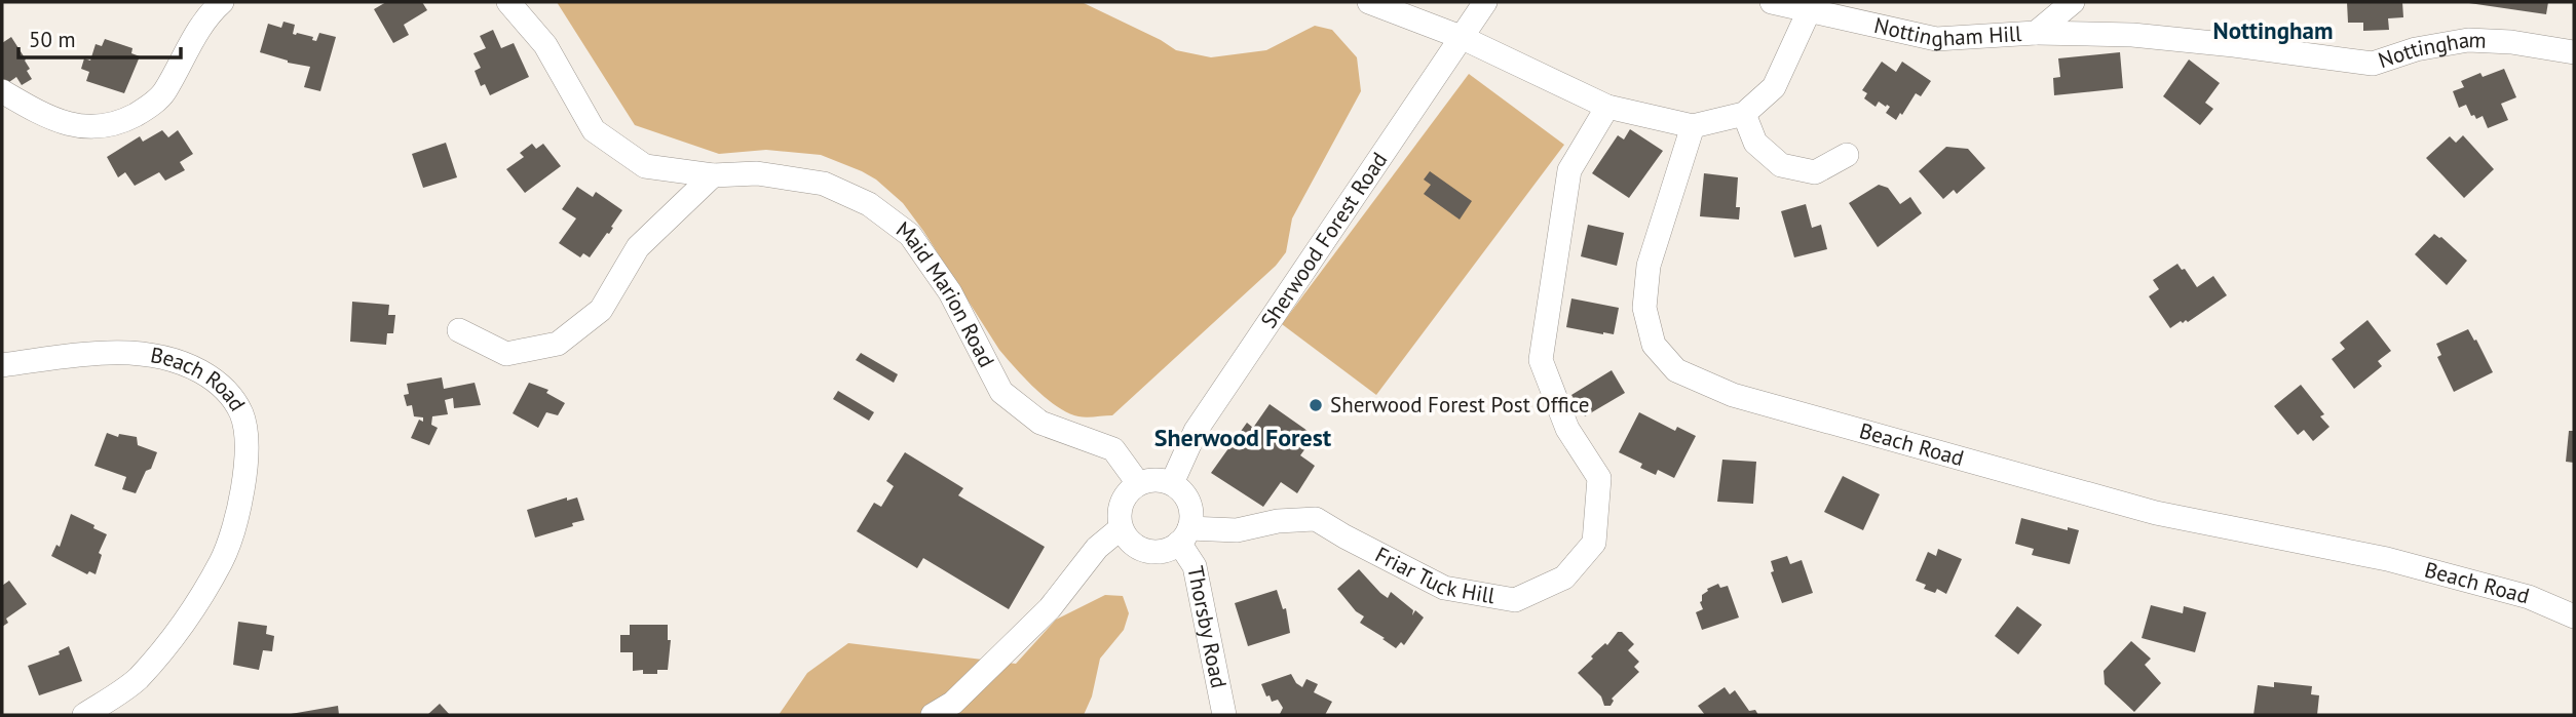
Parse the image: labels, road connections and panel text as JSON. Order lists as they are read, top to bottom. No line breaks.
{"streets":{"street":["Nottingham Hill","Nottingham","Sherwood Forest Road","Maid Marion Road","Beach Road","Friar Tuck Hill","Thorsby Road"]},"crossings":[["Nottingham Hill","Nottingham"],["Sherwood Forest Road","Maid Marion Road"],["Sherwood Forest Road","Friar Tuck Hill"],["Sherwood Forest Road","Thorsby Road"],["Maid Marion Road","Friar Tuck Hill"],["Maid Marion Road","Thorsby Road"],["Friar Tuck Hill","Thorsby Road"]],"districts":["Nottingham","Sherwood Forest"],"places":["Sherwood Forest Post Office"],"scale_bar":"50 m"}
